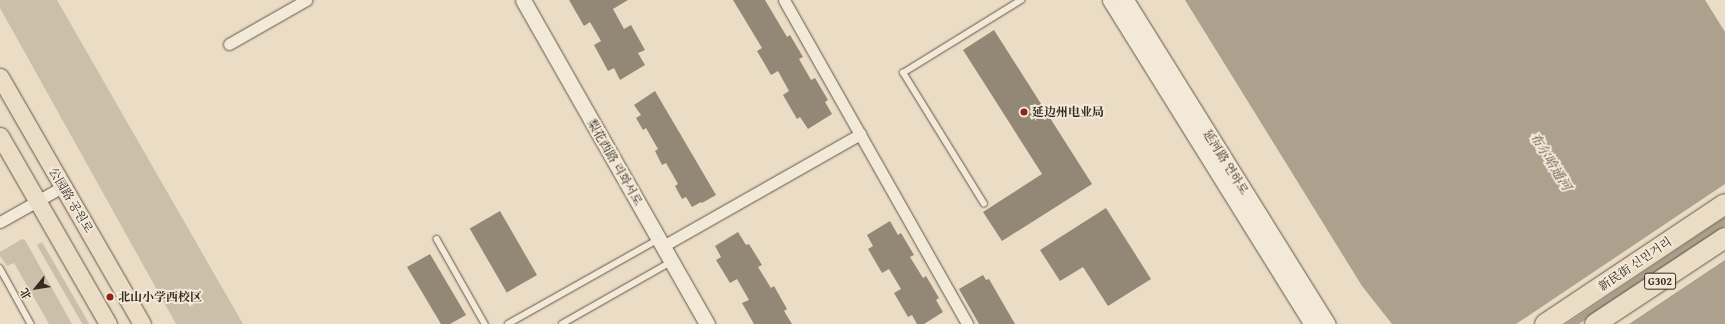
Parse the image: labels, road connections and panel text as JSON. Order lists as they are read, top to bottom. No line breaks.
{"streets":{"highway":["新民街 신민거리","G302"],"main road":["梨花西路 리화서로","延河路 연하로","公园路 공원로"]},"water":["布尔哈通河"],"places":["延边州电业局","北山小学西校区"],"north":"bottom left"}
